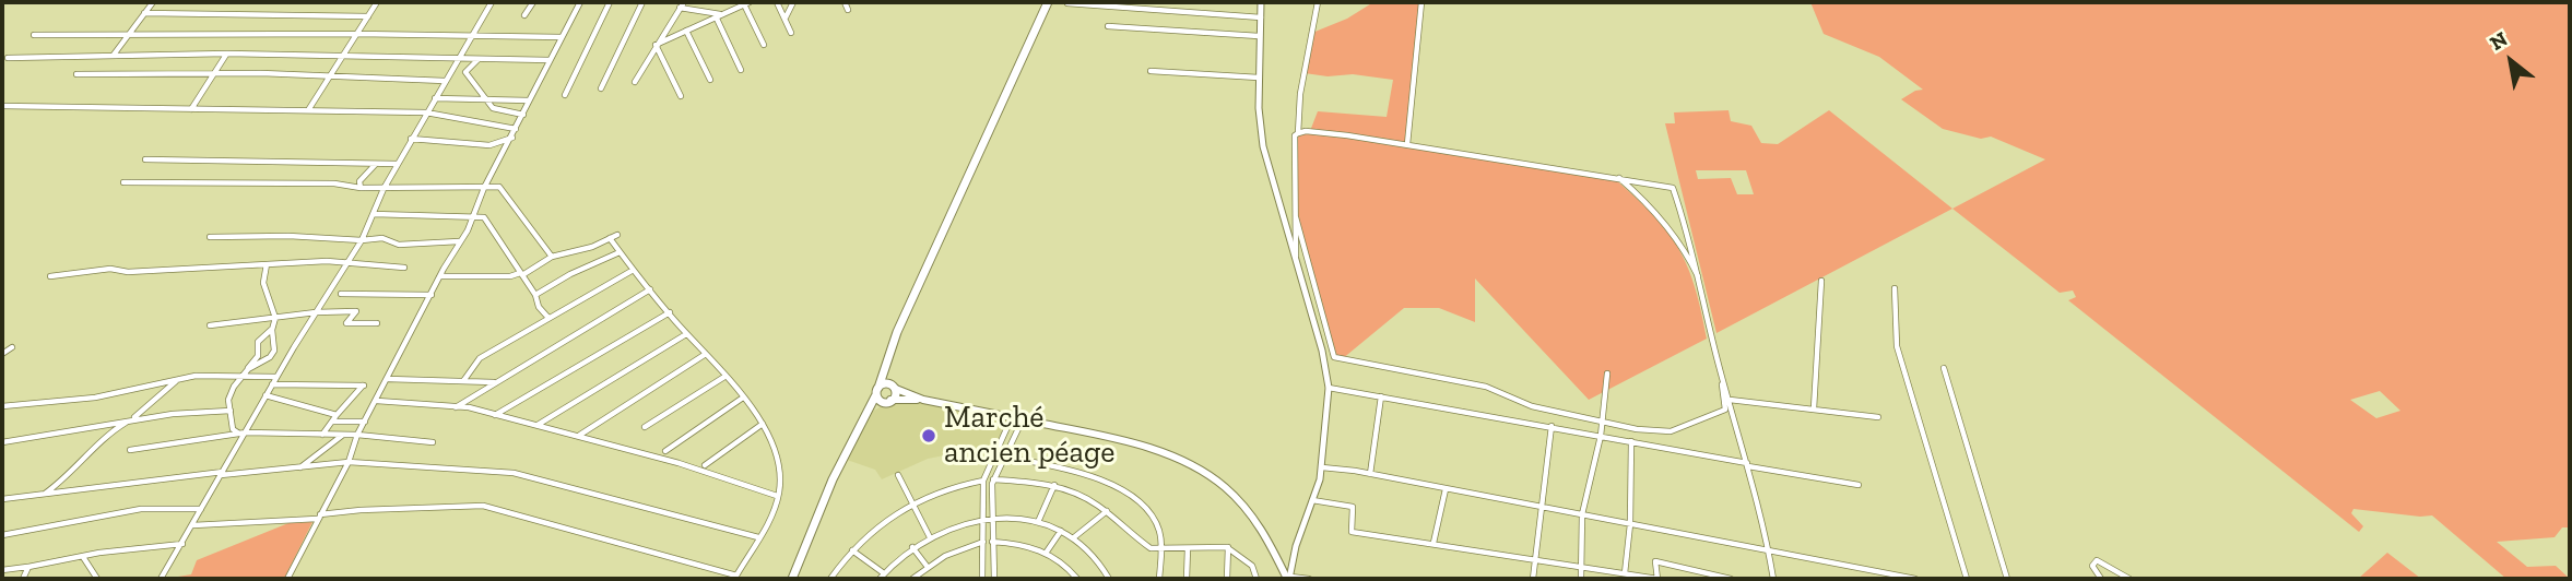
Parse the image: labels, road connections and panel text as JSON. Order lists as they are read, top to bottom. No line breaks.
{"places":["Marché ancien péage"],"north":"top left"}
